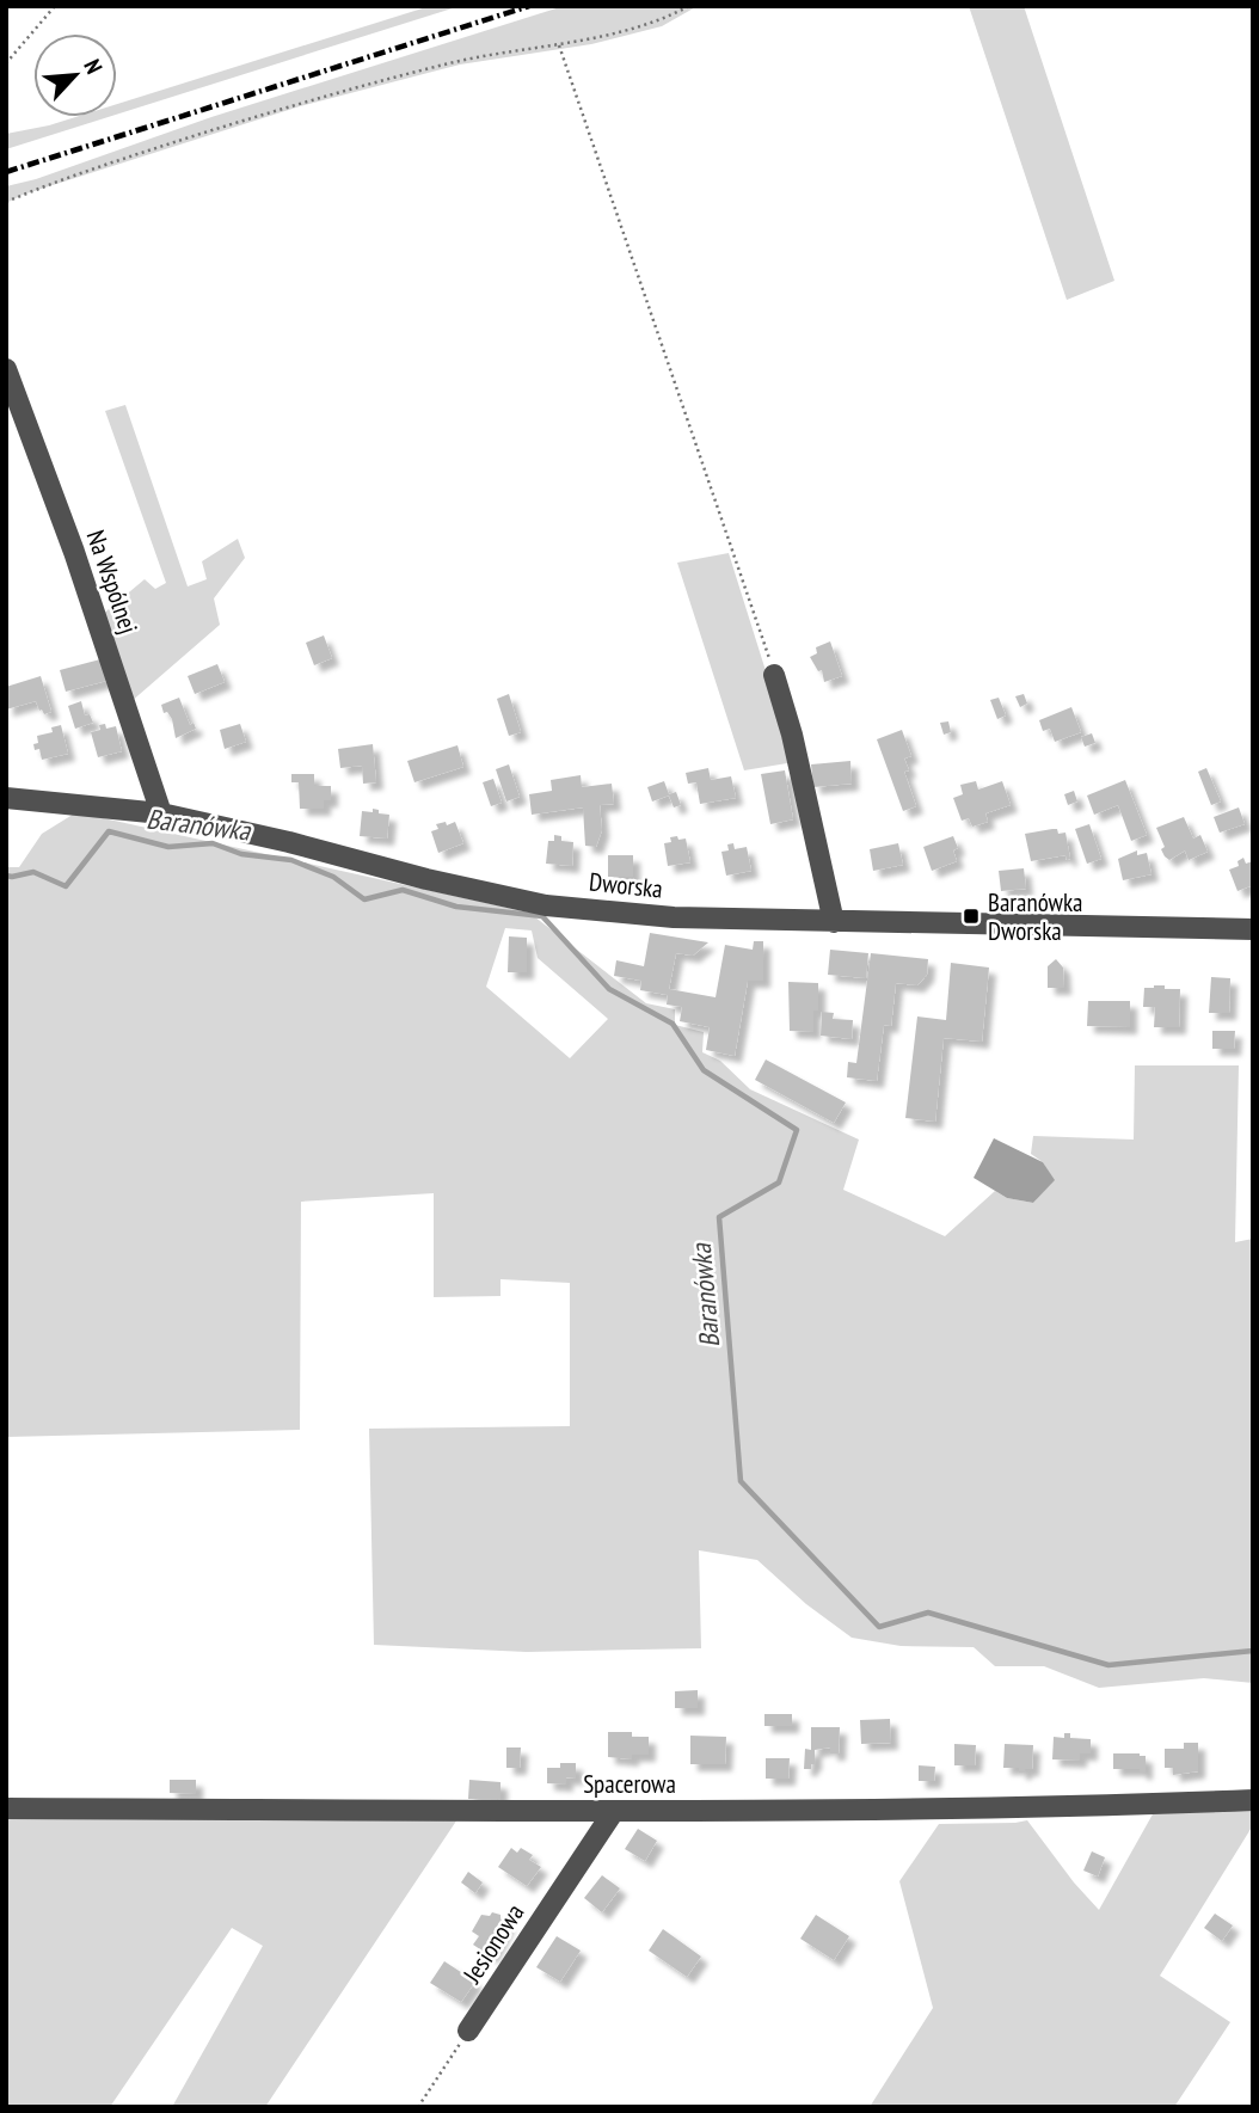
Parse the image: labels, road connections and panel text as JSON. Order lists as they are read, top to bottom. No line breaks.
{"streets":{"street":["Na Wspólnej","Dworska","Spacerowa","Jesionowa"]},"crossings":[["Na Wspólnej","Dworska"],["Spacerowa","Jesionowa"]],"water":["Baranówka"],"places":{"transit":["Baranówka Dworska"]},"north":"top right"}
